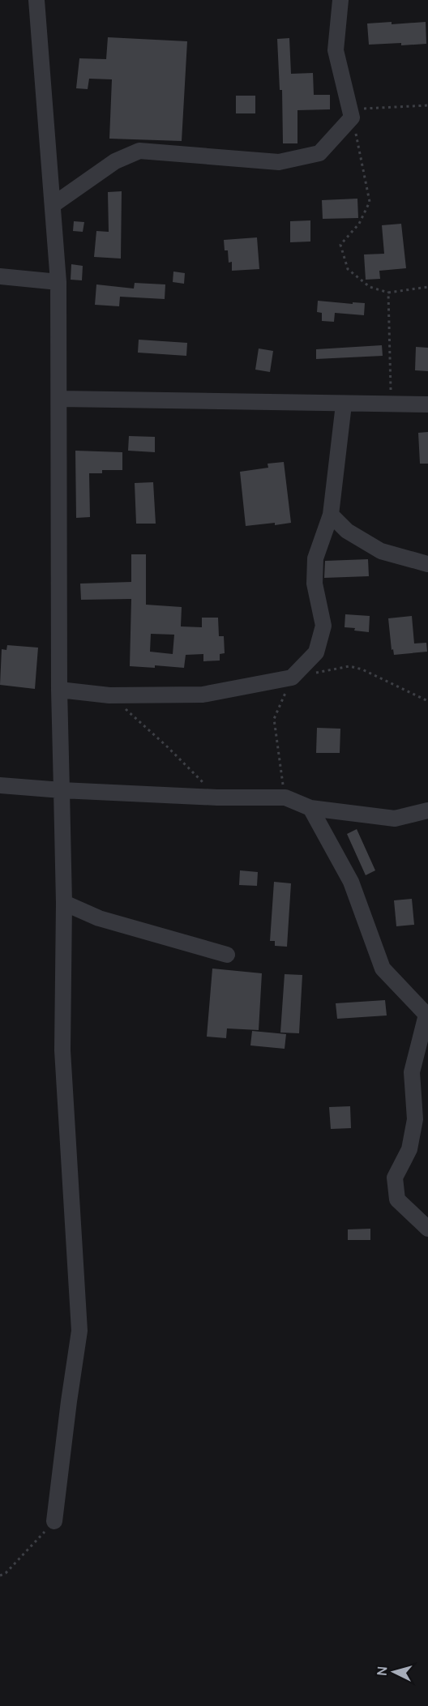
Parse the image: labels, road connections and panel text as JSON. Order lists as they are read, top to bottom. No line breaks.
{"north":"left"}
